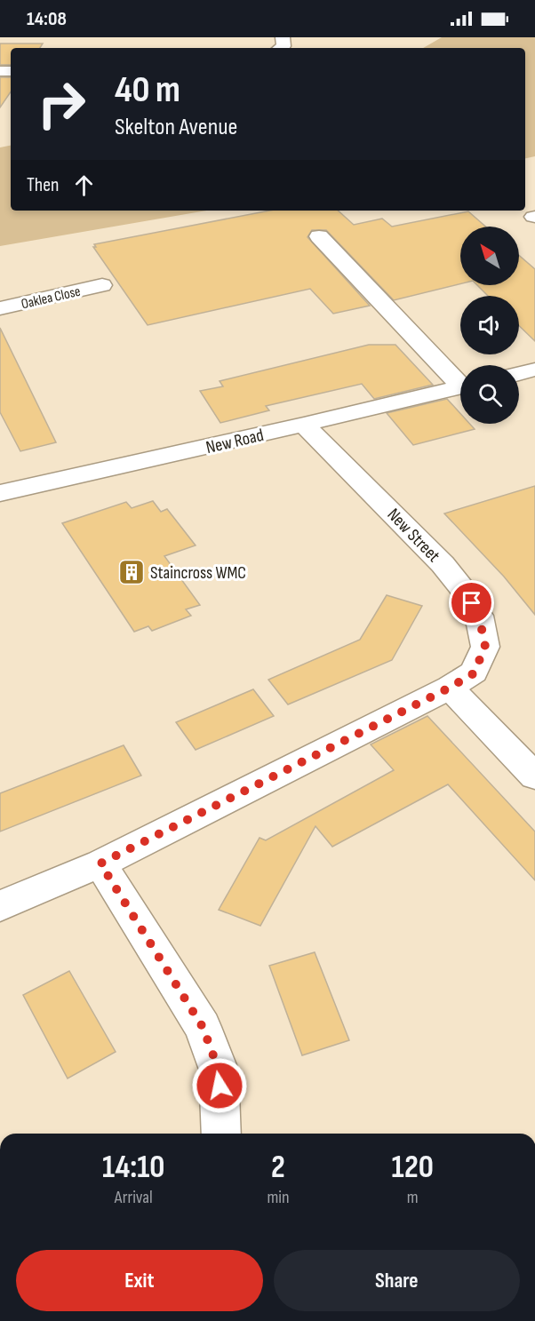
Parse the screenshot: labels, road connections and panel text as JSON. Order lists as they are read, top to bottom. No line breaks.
{"streets":{"street":["Oaklea Close","New Road","New Street"]},"crossings":[["New Road","New Street"]],"places":{"building":["Staincross WMC"]},"north":"top left","page":{"status":"14:08","turn":["40 m","Skelton Avenue"],"then":"Then","eta":["14:10","Arrival","2","min","120","m"],"buttons":["Exit","Share"]}}
